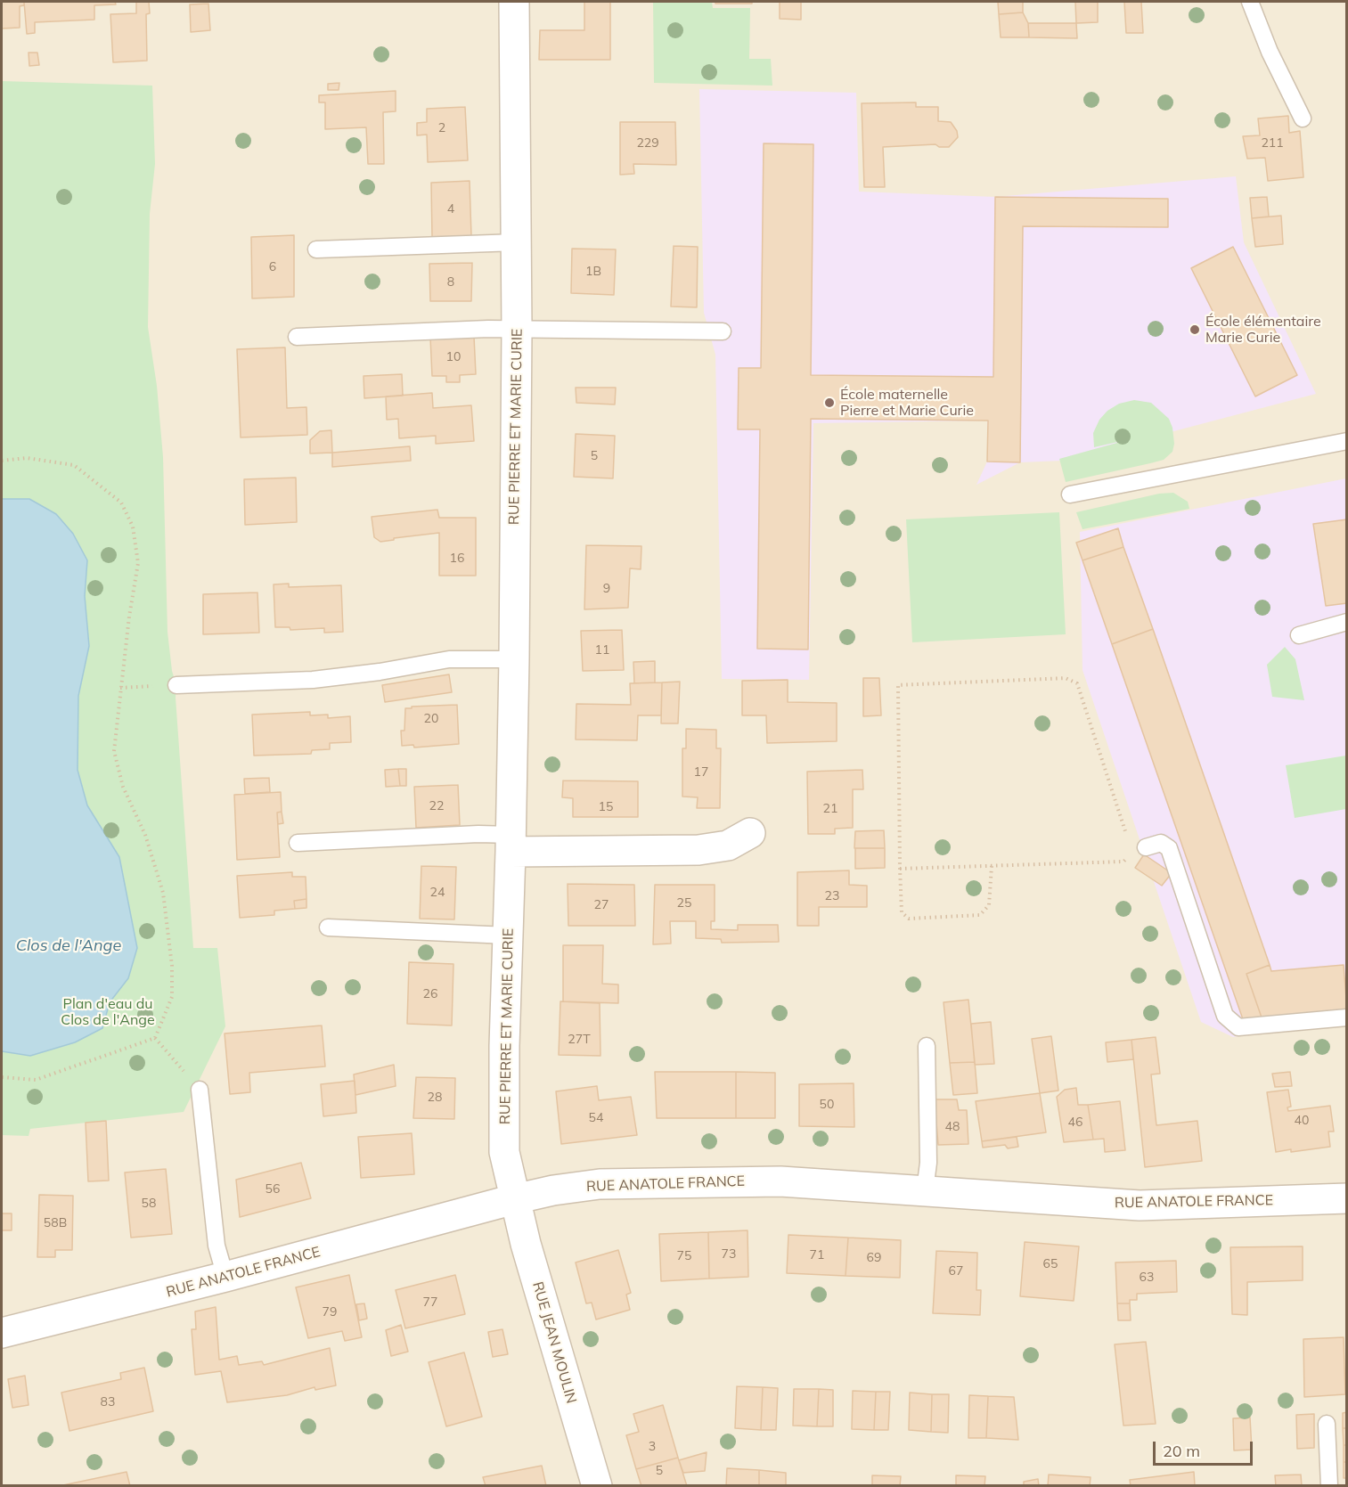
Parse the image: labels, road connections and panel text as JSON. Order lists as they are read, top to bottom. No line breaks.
{"streets":{"street":["RUE PIERRE ET MARIE CURIE","RUE ANATOLE FRANCE","RUE JEAN MOULIN"]},"crossings":[["RUE PIERRE ET MARIE CURIE","RUE ANATOLE FRANCE"],["RUE PIERRE ET MARIE CURIE","RUE JEAN MOULIN"],["RUE ANATOLE FRANCE","RUE JEAN MOULIN"]],"water":["Clos de l'Ange"],"parks":["Plan d'eau du Clos de l'Ange"],"places":["École élémentaire Marie Curie","École maternelle Pierre et Marie Curie"],"house_numbers":["2","229","211","4","6","1B","8","10","5","16","9","11","20","17","22","15","21","24","23","25","27","26","27T","28","50","54","40","46","48","56","58","58B","73","71","75","69","65","67","63","77","79","83","3","5"],"scale_bar":"20 m"}
